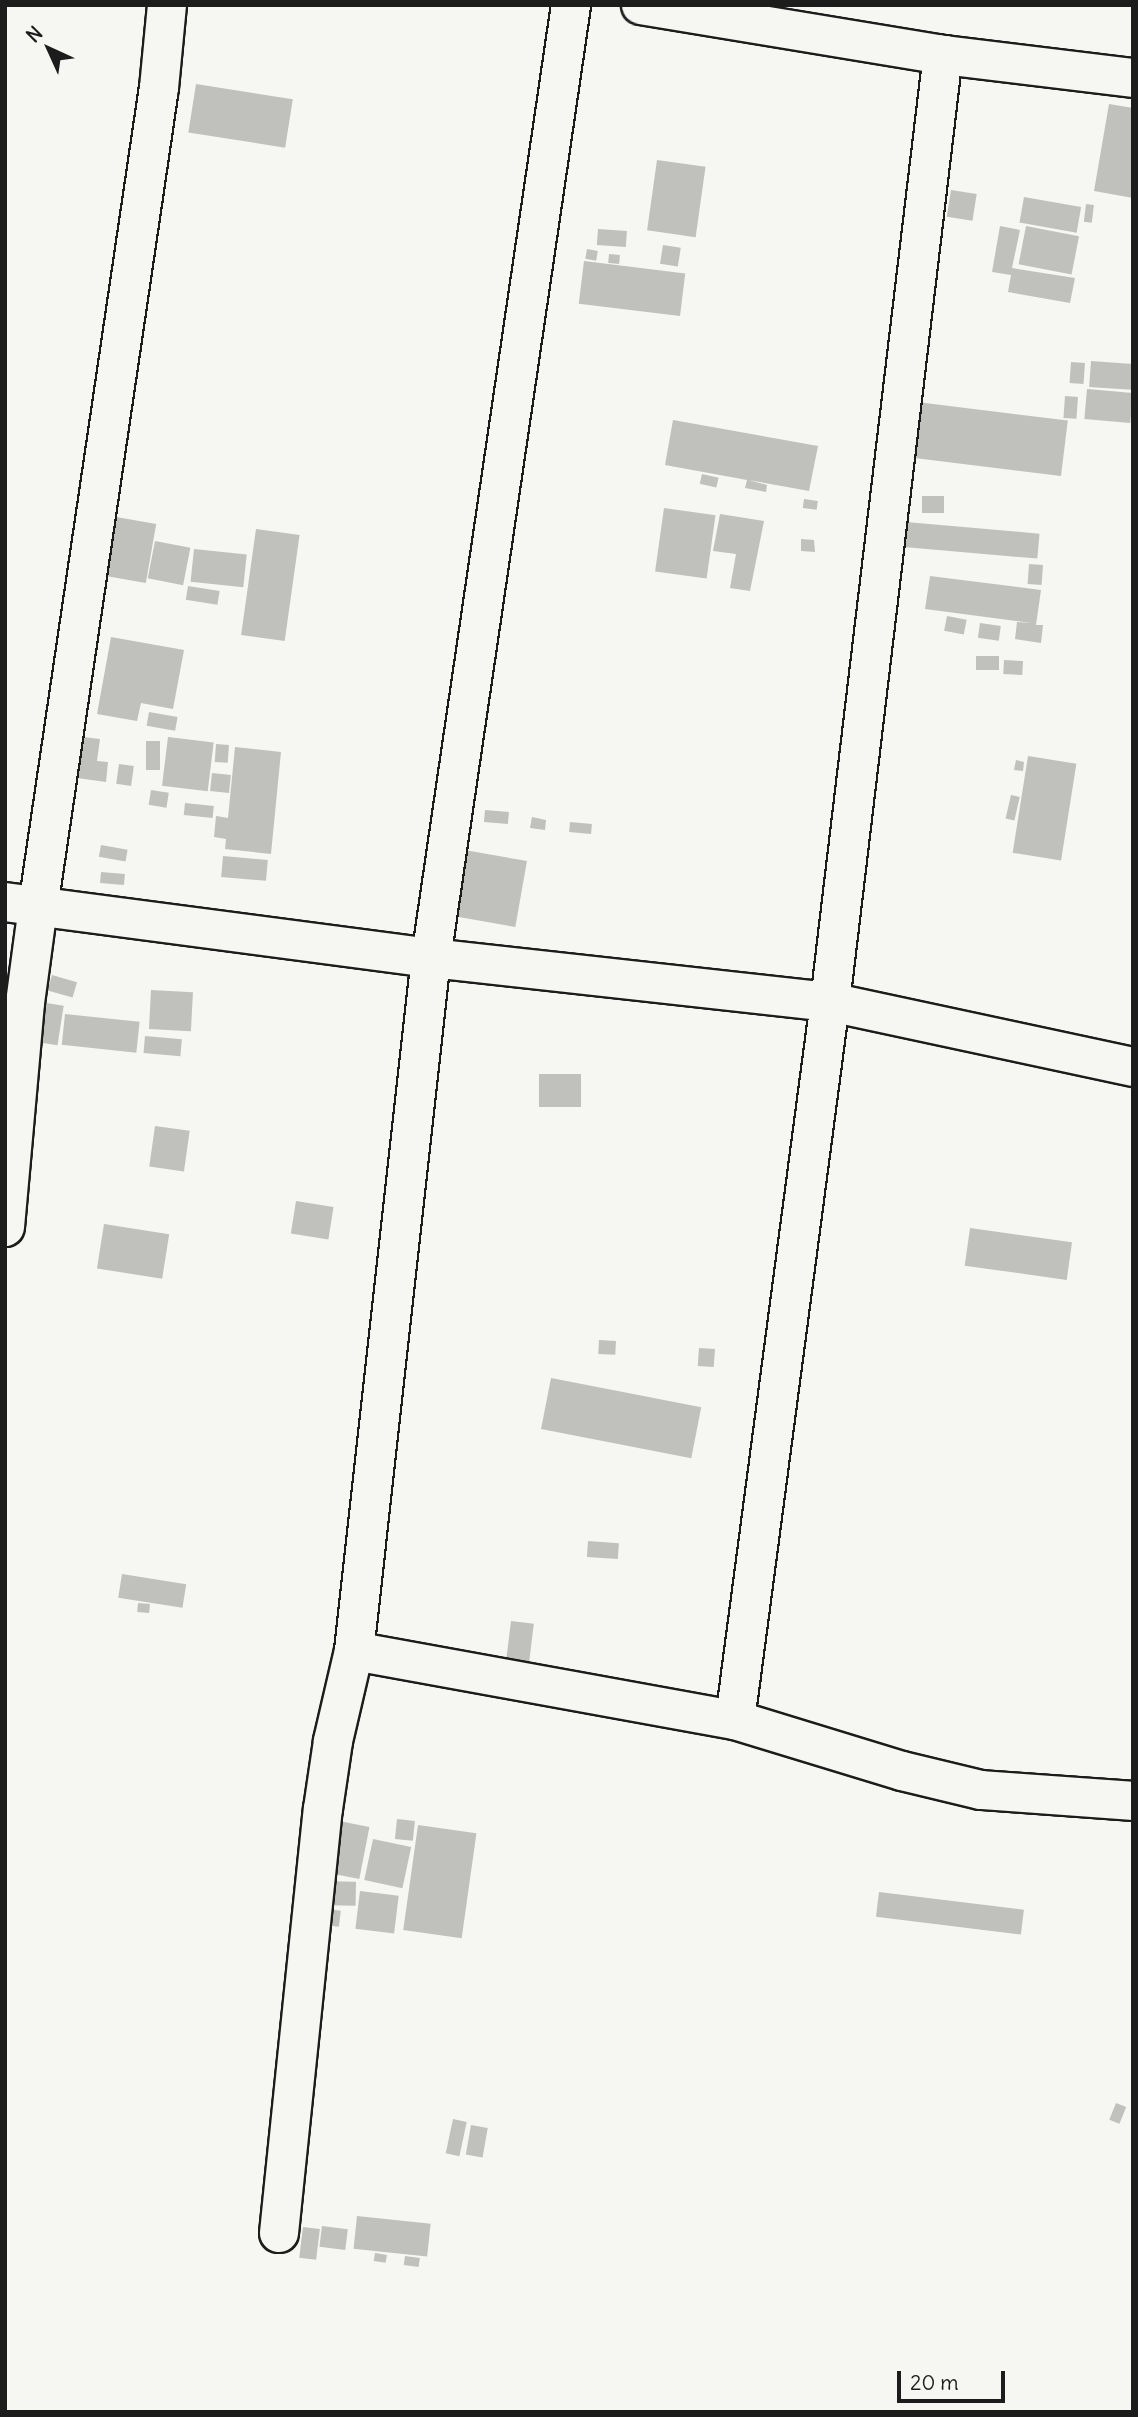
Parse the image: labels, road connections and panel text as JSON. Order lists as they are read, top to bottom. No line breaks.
{"scale_bar":"20 m","north":"top left"}
